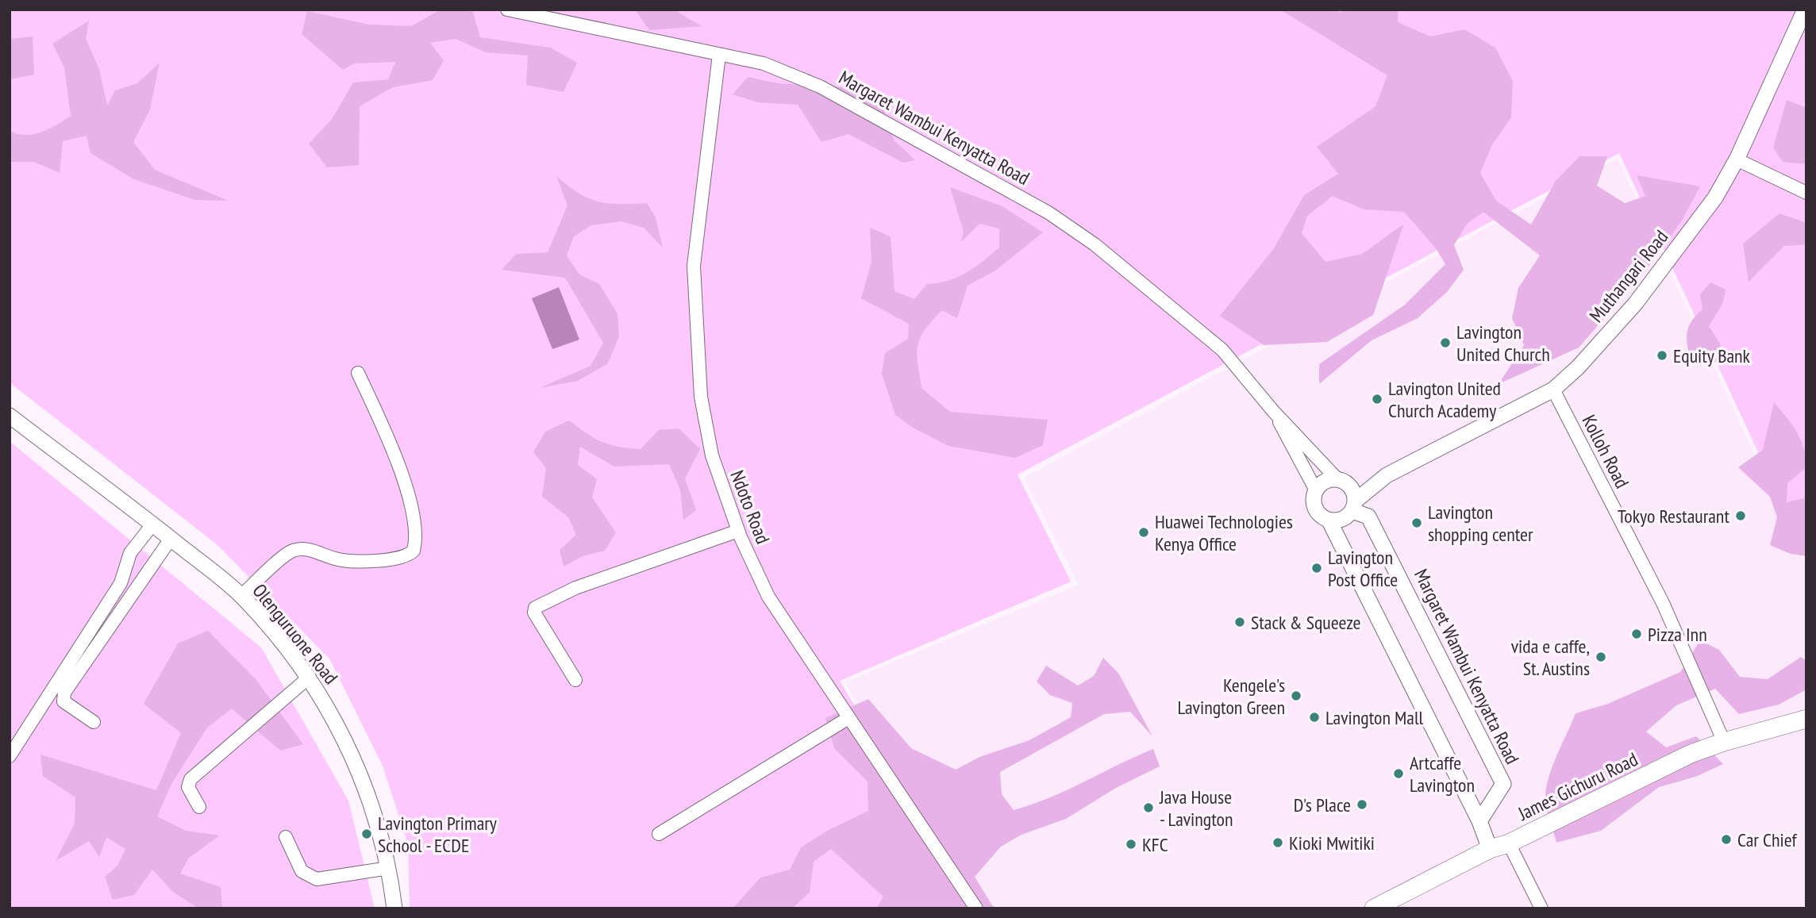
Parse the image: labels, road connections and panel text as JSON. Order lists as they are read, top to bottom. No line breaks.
{"streets":{"main road":["James Gichuru Road"],"street":["Margaret Wambui Kenyatta Road","Muthangari Road","Kolloh Road","Ndoto Road","Olenguruone Road"]},"crossings":[["Margaret Wambui Kenyatta Road","Muthangari Road"],["Margaret Wambui Kenyatta Road","Ndoto Road"],["Muthangari Road","Kolloh Road"],["Kolloh Road","James Gichuru Road"]],"places":["Lavington United Church","Equity Bank","Lavington United Church Academy","Tokyo Restaurant","Lavington shopping center","Huawei Technologies Kenya Office","Lavington Post Office","Stack & Squeeze","Pizza Inn","vida e caffe, St. Austins","Kengele's Lavington Green","Lavington Mall","Artcaffe Lavington","D's Place","Java House - Lavington","Lavington Primary School - ECDE","Car Chief","Kioki Mwitiki","KFC"]}
